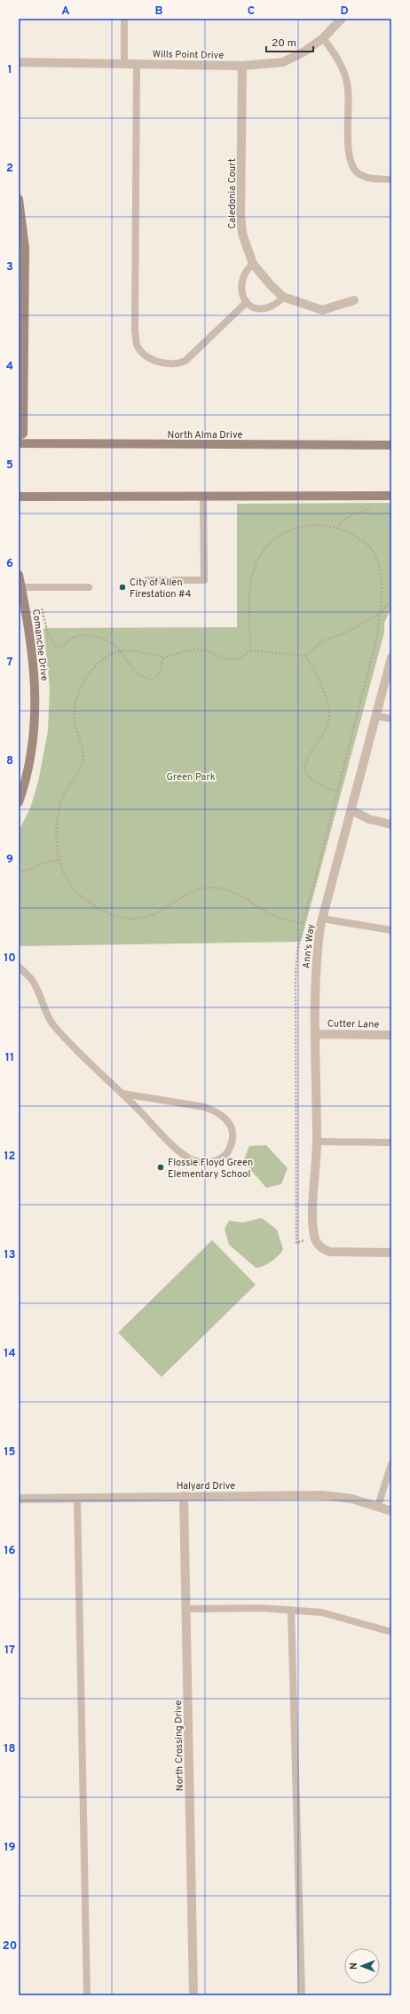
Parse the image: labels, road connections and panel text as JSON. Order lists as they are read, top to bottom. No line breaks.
{"streets":{"main road":["North Alma Drive","Comanche Drive"],"street":["Wills Point Drive","Caledonia Court","Ann's Way","Cutter Lane","Halyard Drive","North Crossing Drive"]},"crossings":[["Wills Point Drive","Caledonia Court"],["Ann's Way","Cutter Lane"],["Halyard Drive","North Crossing Drive"]],"parks":["Green Park"],"places":["City of Allen Firestation #4","Flossie Floyd Green Elementary School"],"scale_bar":"20 m","north":"left","grid":{"columns":["A","B","C","D"],"rows":["1","2","3","4","5","6","7","8","9","10","11","12","13","14","15","16","17","18","19","20"]}}
